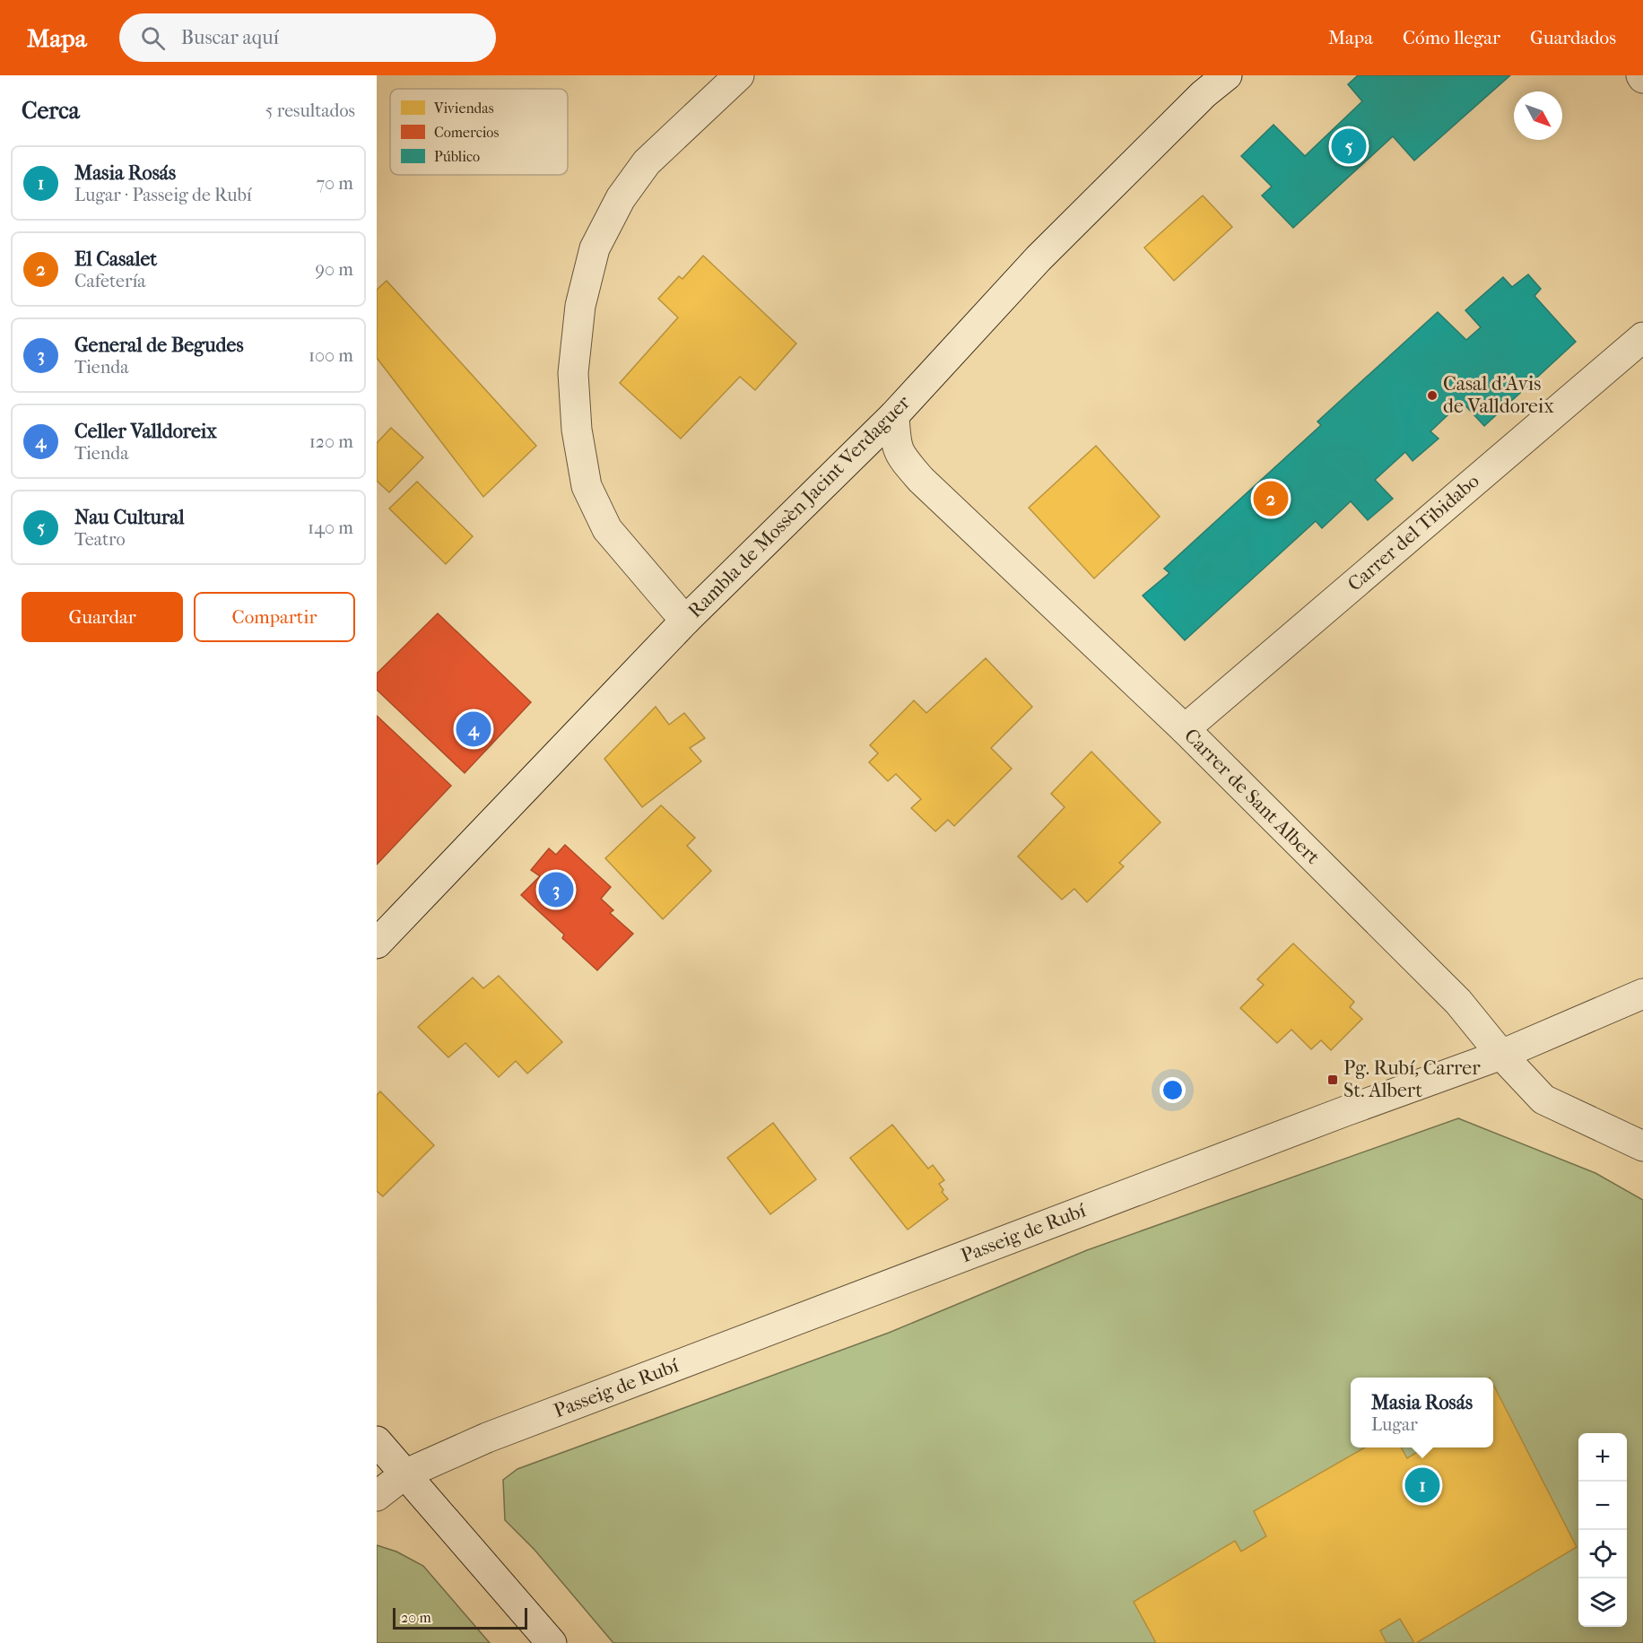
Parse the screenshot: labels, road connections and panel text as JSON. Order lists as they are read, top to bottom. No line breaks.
{"streets":{"street":["Rambla de Mossèn Jacint Verdaguer","Carrer del Tibidabo","Carrer de Sant Albert","Passeig de Rubí"]},"crossings":[["Rambla de Mossèn Jacint Verdaguer","Carrer de Sant Albert"],["Carrer del Tibidabo","Carrer de Sant Albert"],["Carrer de Sant Albert","Passeig de Rubí"]],"places":{"other":["Casal d'Avis de Valldoreix"],"transit":["Pg. Rubí, Carrer St. Albert"]},"legend":["Viviendas","Comercios","Público"],"scale_bar":"20 m","north":"bottom right","page":{"header":"Mapa","search":"Buscar aquí","nav":["Mapa","Cómo llegar","Guardados"],"heading":["Cerca","5 resultados"],"pins":["5","2","4","3","1"],"list":[{"mark":"1","name":"Masia Rosás","note":"Lugar · Passeig de Rubí","value":"70 m"},{"mark":"2","name":"El Casalet","note":"Cafetería","value":"90 m"},{"mark":"3","name":"General de Begudes","note":"Tienda","value":"100 m"},{"mark":"4","name":"Celler Valldoreix","note":"Tienda","value":"120 m"},{"mark":"5","name":"Nau Cultural","note":"Teatro","value":"140 m"}],"buttons":["Guardar","Compartir"],"popup":["Masia Rosás","Lugar"],"map_buttons":["+","−"],"scale":"20 m"}}
